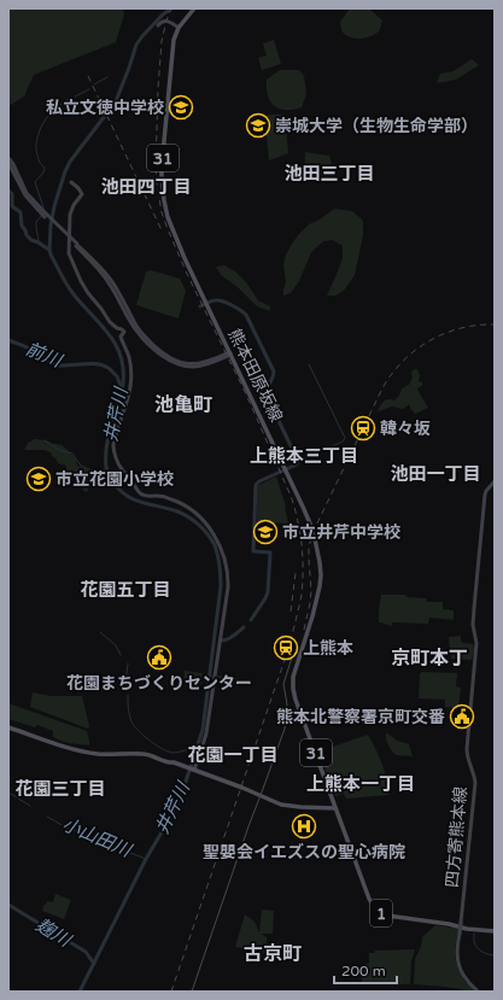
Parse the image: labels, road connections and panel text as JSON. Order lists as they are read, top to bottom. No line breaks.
{"streets":{"main road":["31","熊本田原坂線","四方寄熊本線","1"]},"crossings":[["熊本田原坂線","1"]],"districts":["池田三丁目","池田四丁目","池亀町","上熊本三丁目","池田一丁目","花園五丁目","京町本丁","花園一丁目","上熊本一丁目","花園三丁目","古京町"],"water":["前川","井芹川","小山田川","麹川"],"places":{"school or university":["私立文徳中学校","崇城大学（生物生命学部）","市立花園小学校","市立井芹中学校"],"station":["韓々坂","上熊本"],"public building":["花園まちづくりセンター","熊本北警察署京町交番"],"hospital":["聖嬰会イエズスの聖心病院"]},"scale_bar":"200 m"}
